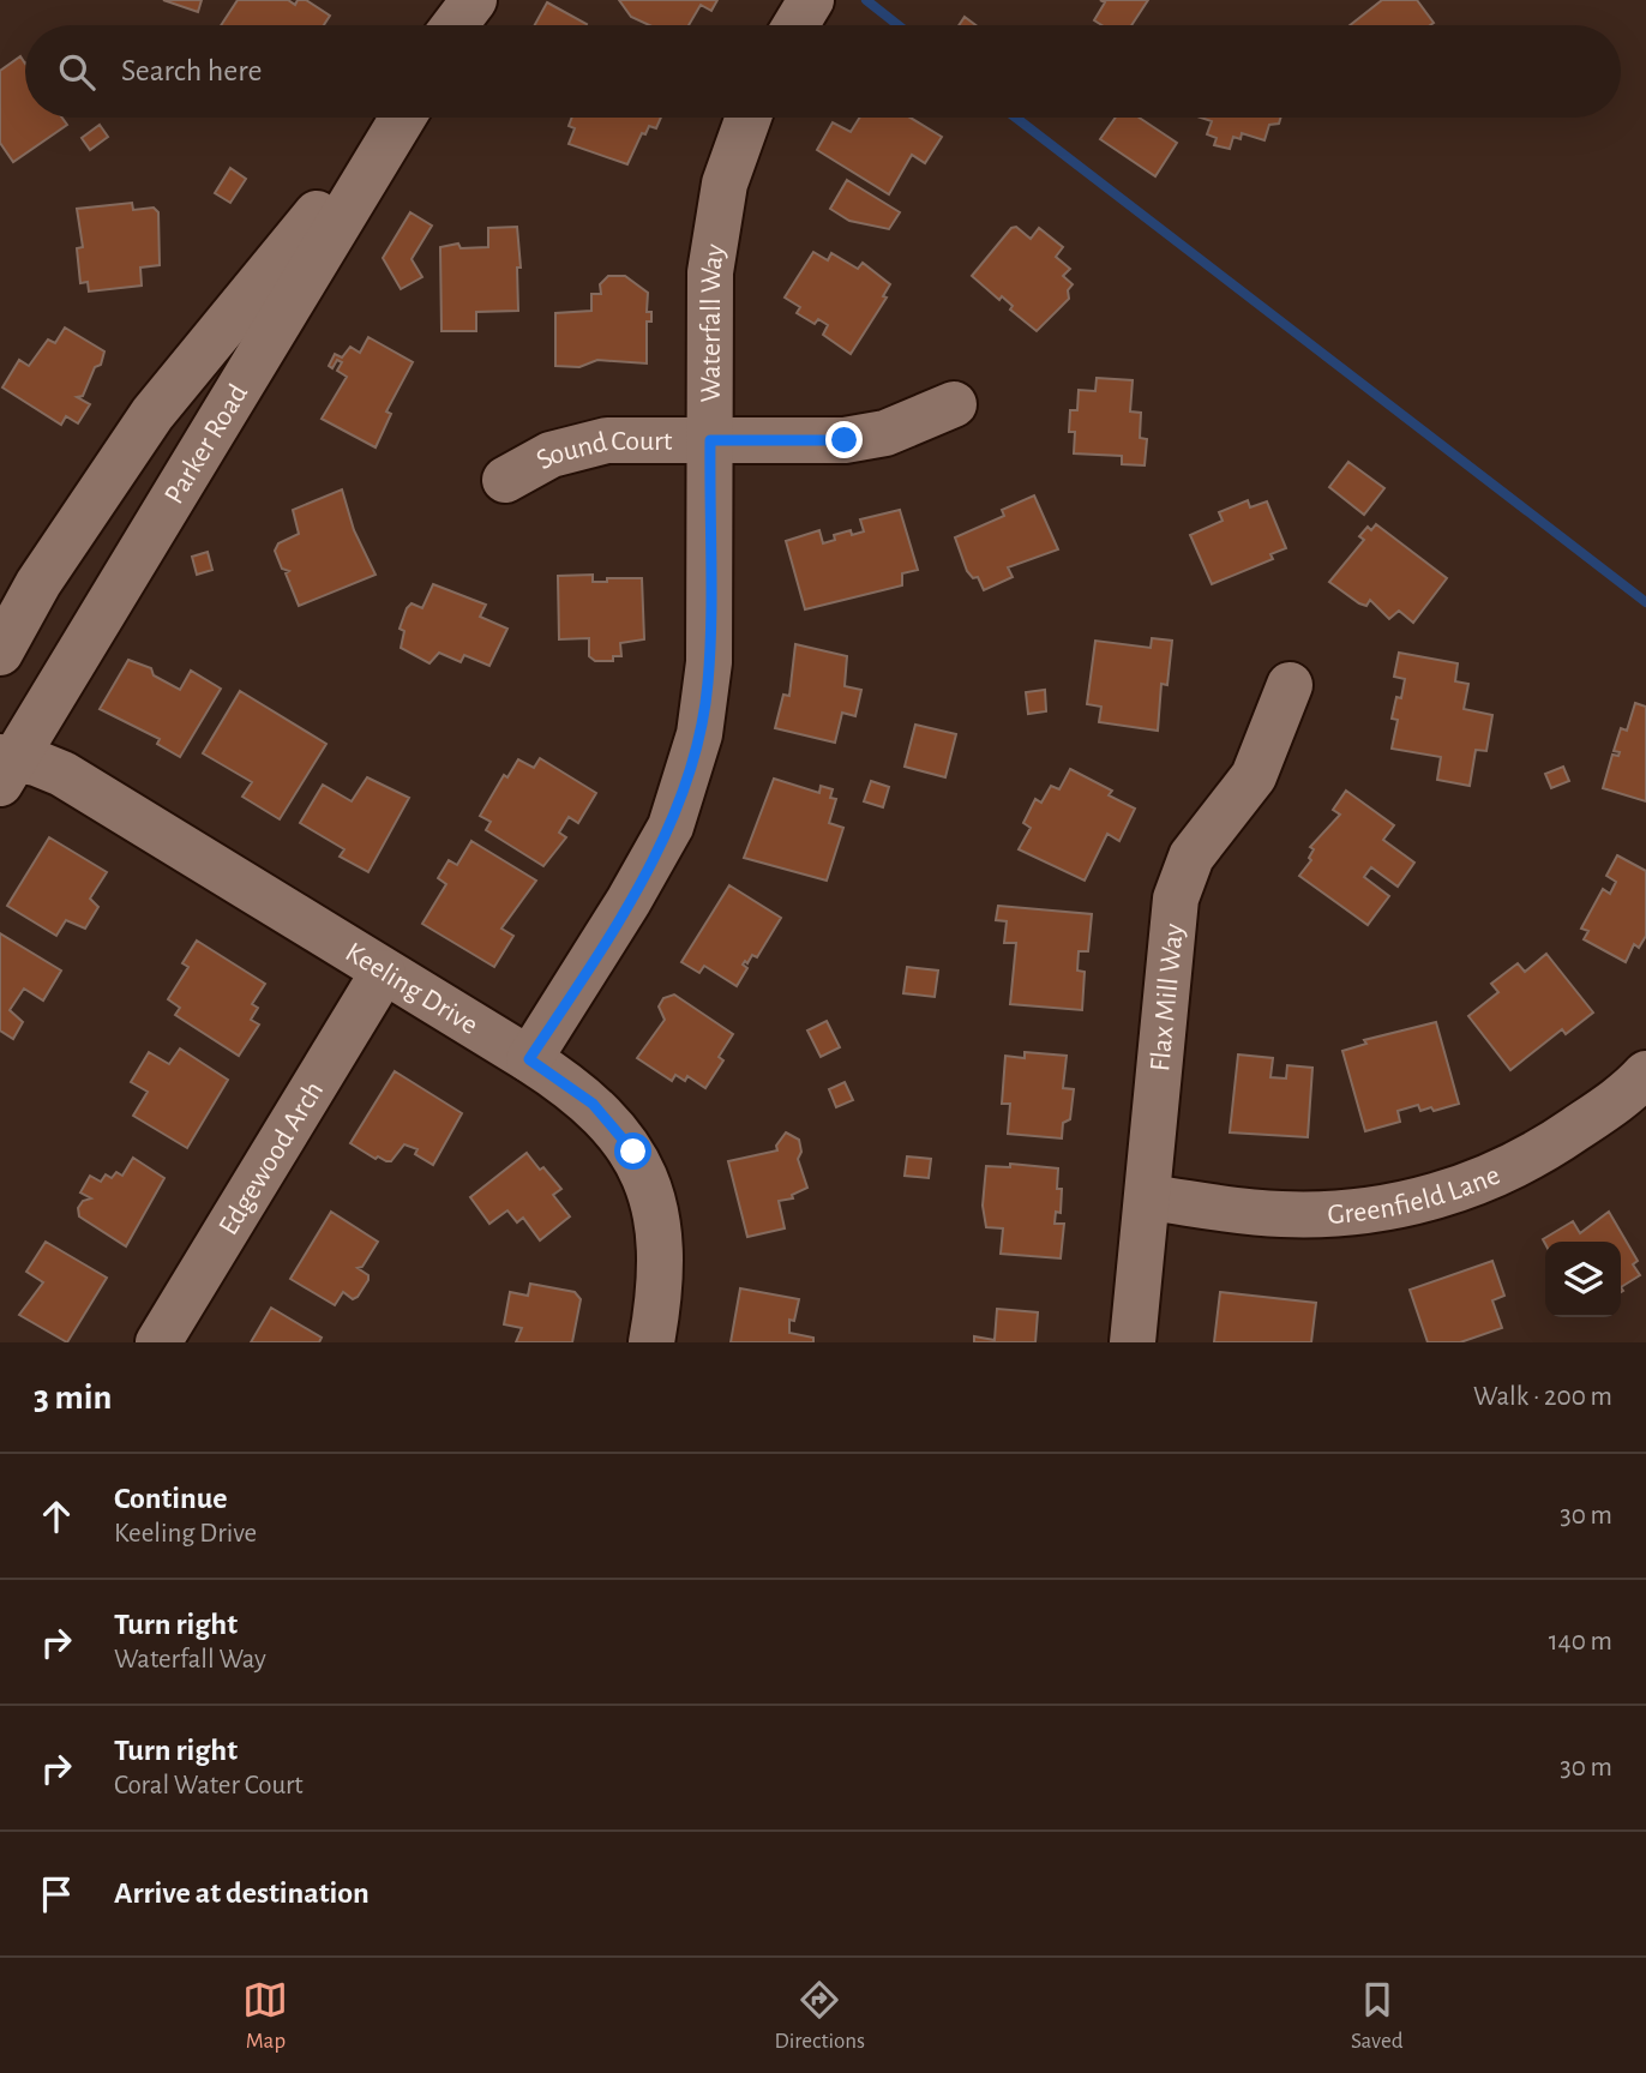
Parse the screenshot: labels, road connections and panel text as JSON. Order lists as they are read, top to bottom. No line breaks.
{"streets":{"street":["Waterfall Way","Parker Road","Sound Court","Keeling Drive","Flax Mill Way","Edgewood Arch","Greenfield Lane"]},"crossings":[["Waterfall Way","Sound Court"],["Waterfall Way","Keeling Drive"],["Parker Road","Keeling Drive"],["Keeling Drive","Edgewood Arch"],["Flax Mill Way","Greenfield Lane"]],"page":{"search":"Search here","heading":["3 min","Walk · 200 m"],"list":[["Continue","Keeling Drive","30 m"],["Turn right","Waterfall Way","140 m"],["Turn right","Coral Water Court","30 m"],"Arrive at destination"],"nav":["Map","Directions","Saved"]}}
